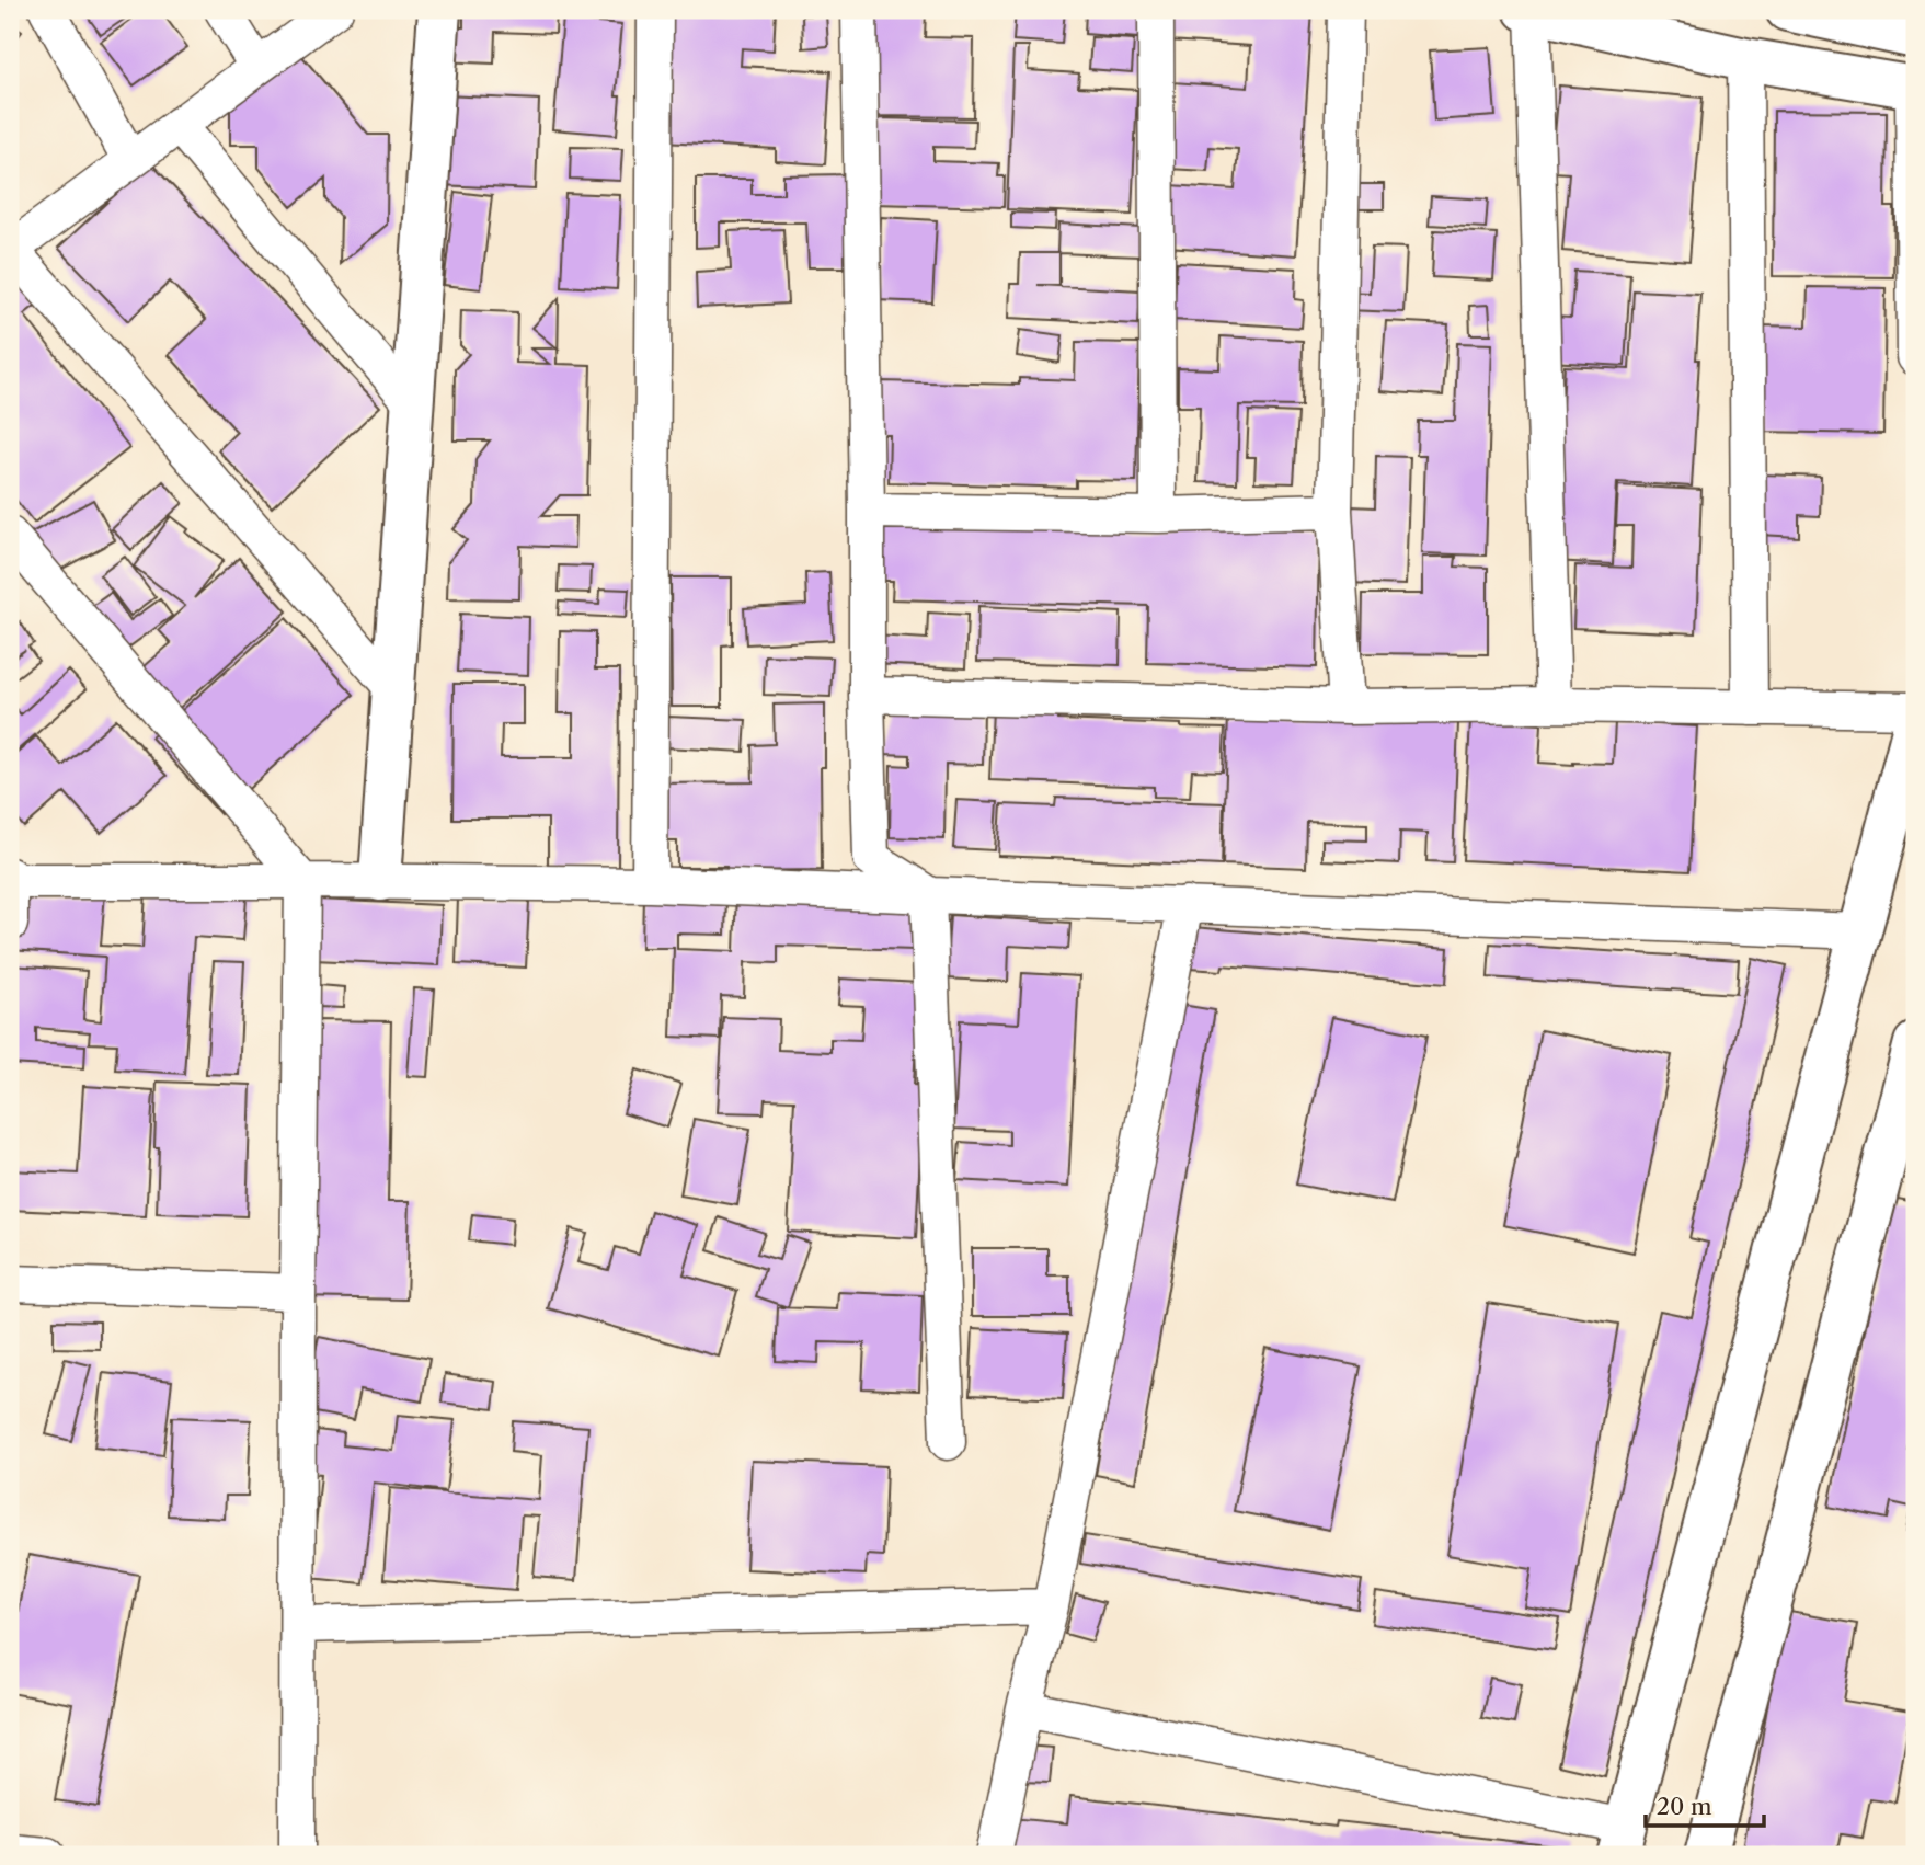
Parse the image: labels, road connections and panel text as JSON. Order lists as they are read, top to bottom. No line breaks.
{"scale_bar":"20 m"}
